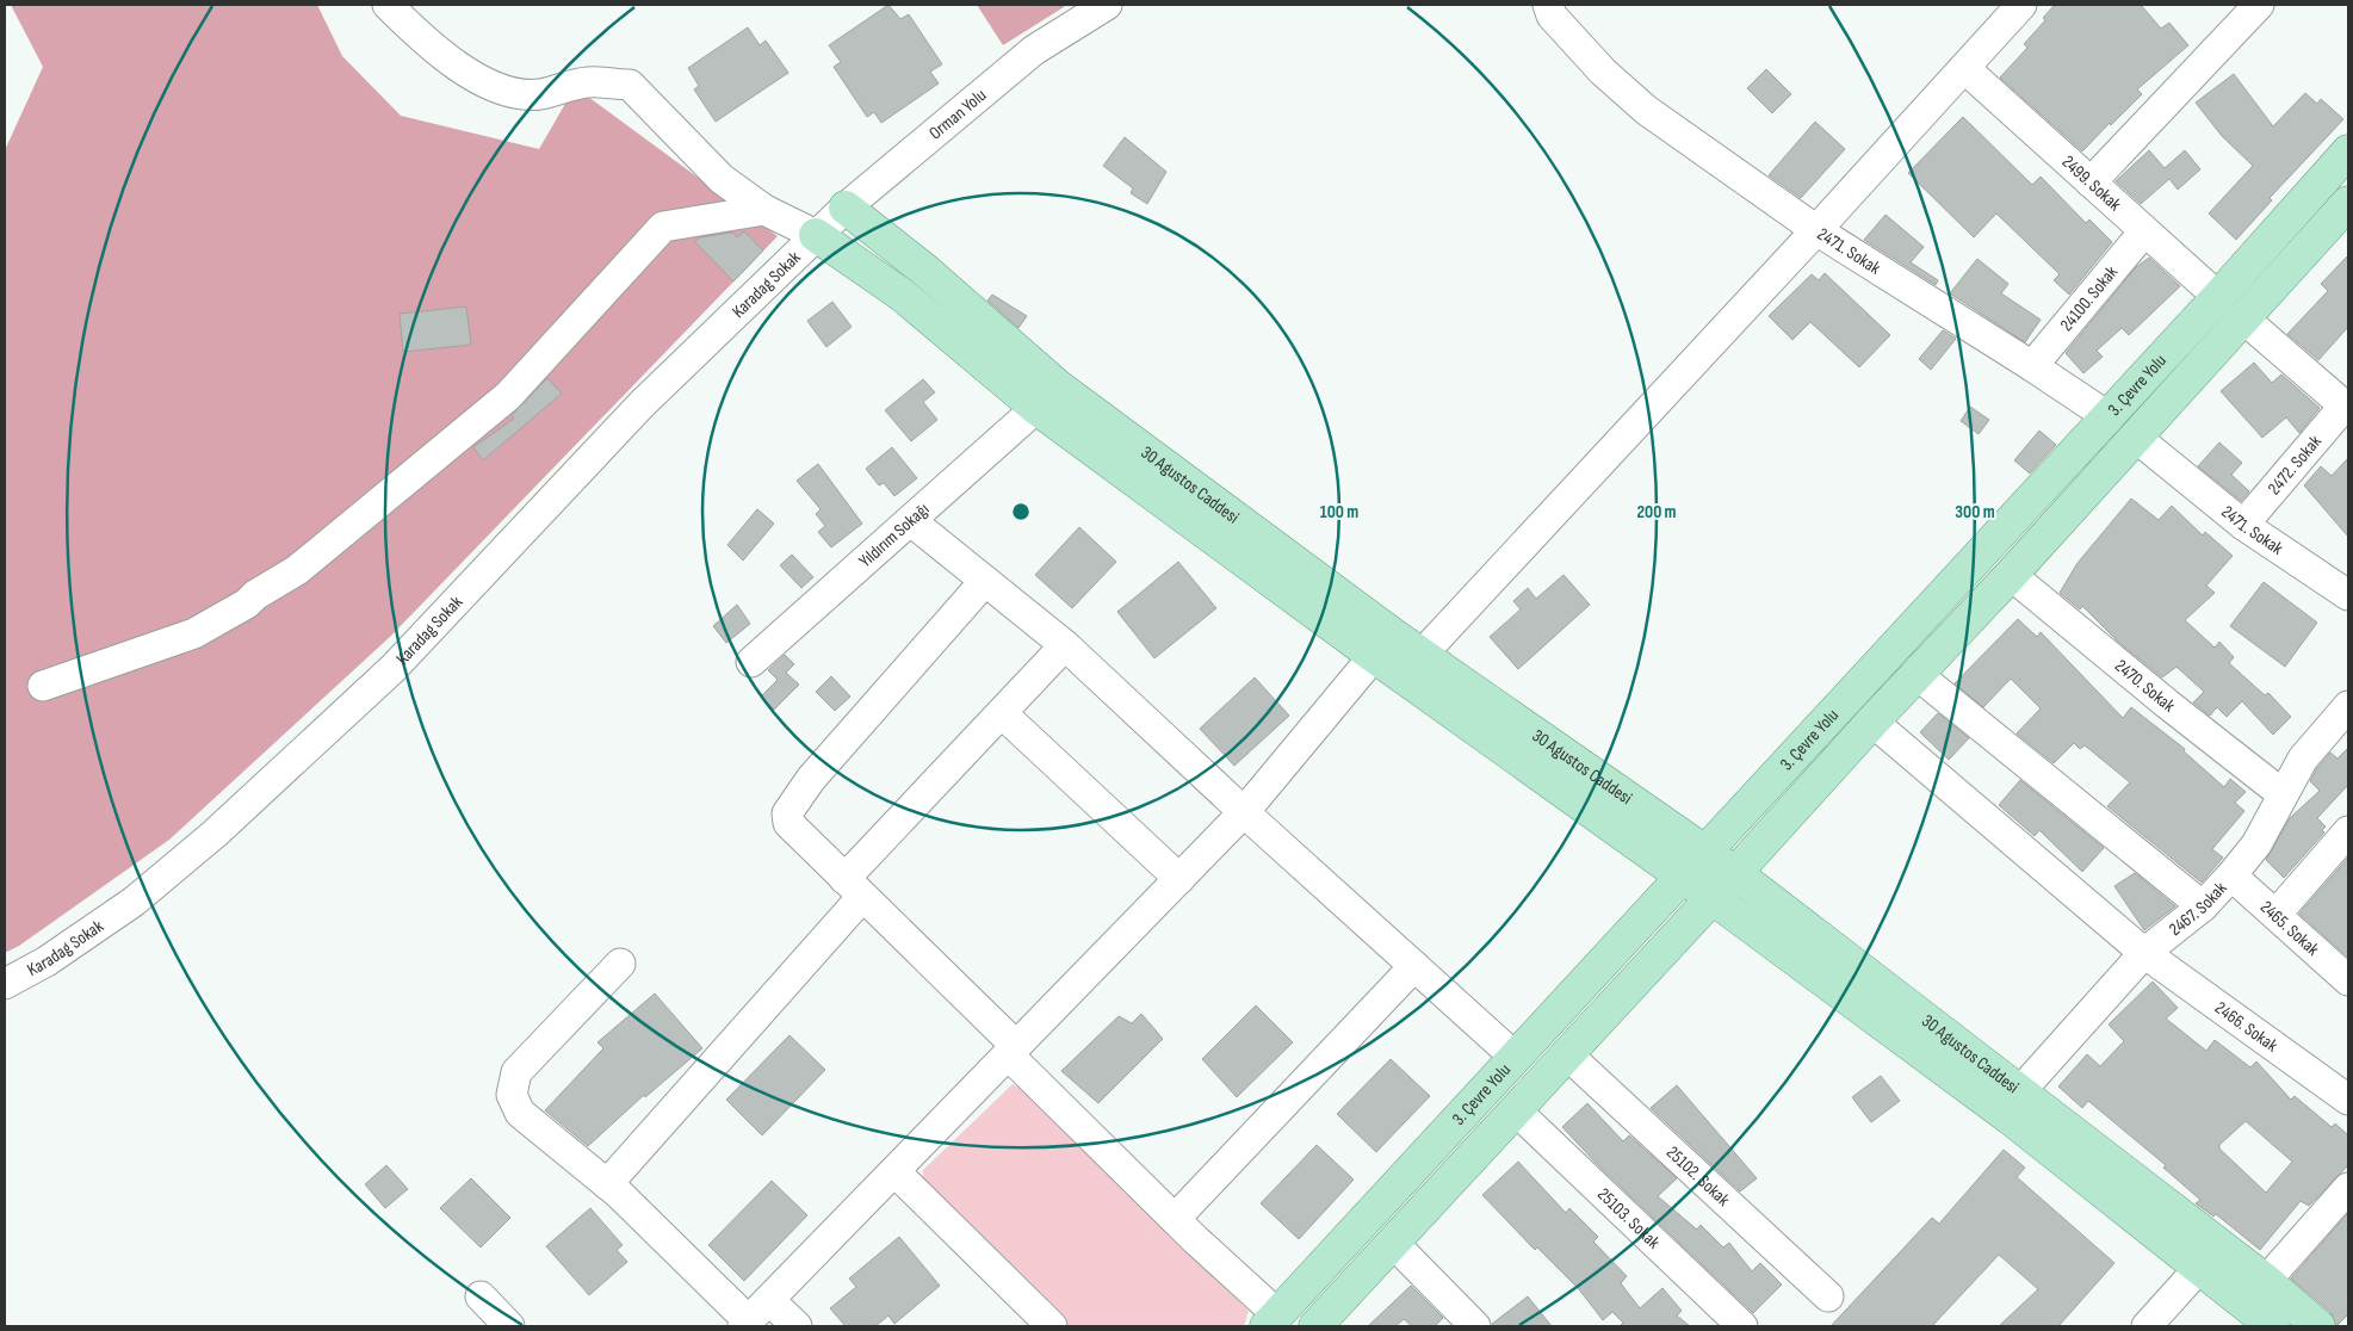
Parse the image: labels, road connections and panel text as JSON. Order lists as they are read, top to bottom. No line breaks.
{"streets":{"main road":["3. Çevre Yolu","30 Agustos Caddesi"],"street":["Orman Yolu","2499. Sokak","2471. Sokak","Karadag Sokak","24100. Sokak","2472. Sokak","Yıldırım Sokağı","2470. Sokak","2467. Sokak","2465. Sokak","2466. Sokak","25102. Sokak","25103. Sokak"]},"crossings":[["Orman Yolu","Karadag Sokak"],["Orman Yolu","30 Agustos Caddesi"],["2499. Sokak","2471. Sokak"],["2499. Sokak","24100. Sokak"],["2499. Sokak","3. Çevre Yolu"],["2499. Sokak","2472. Sokak"],["2471. Sokak","24100. Sokak"],["2471. Sokak","3. Çevre Yolu"],["2471. Sokak","2472. Sokak"],["Karadag Sokak","30 Agustos Caddesi"],["3. Çevre Yolu","30 Agustos Caddesi"],["3. Çevre Yolu","2470. Sokak"],["3. Çevre Yolu","2466. Sokak"],["3. Çevre Yolu","25102. Sokak"],["3. Çevre Yolu","25103. Sokak"],["30 Agustos Caddesi","Yıldırım Sokağı"],["30 Agustos Caddesi","2467. Sokak"],["2470. Sokak","2467. Sokak"],["2467. Sokak","2465. Sokak"],["2467. Sokak","2466. Sokak"]],"rings":["100 m","200 m","300 m"]}
